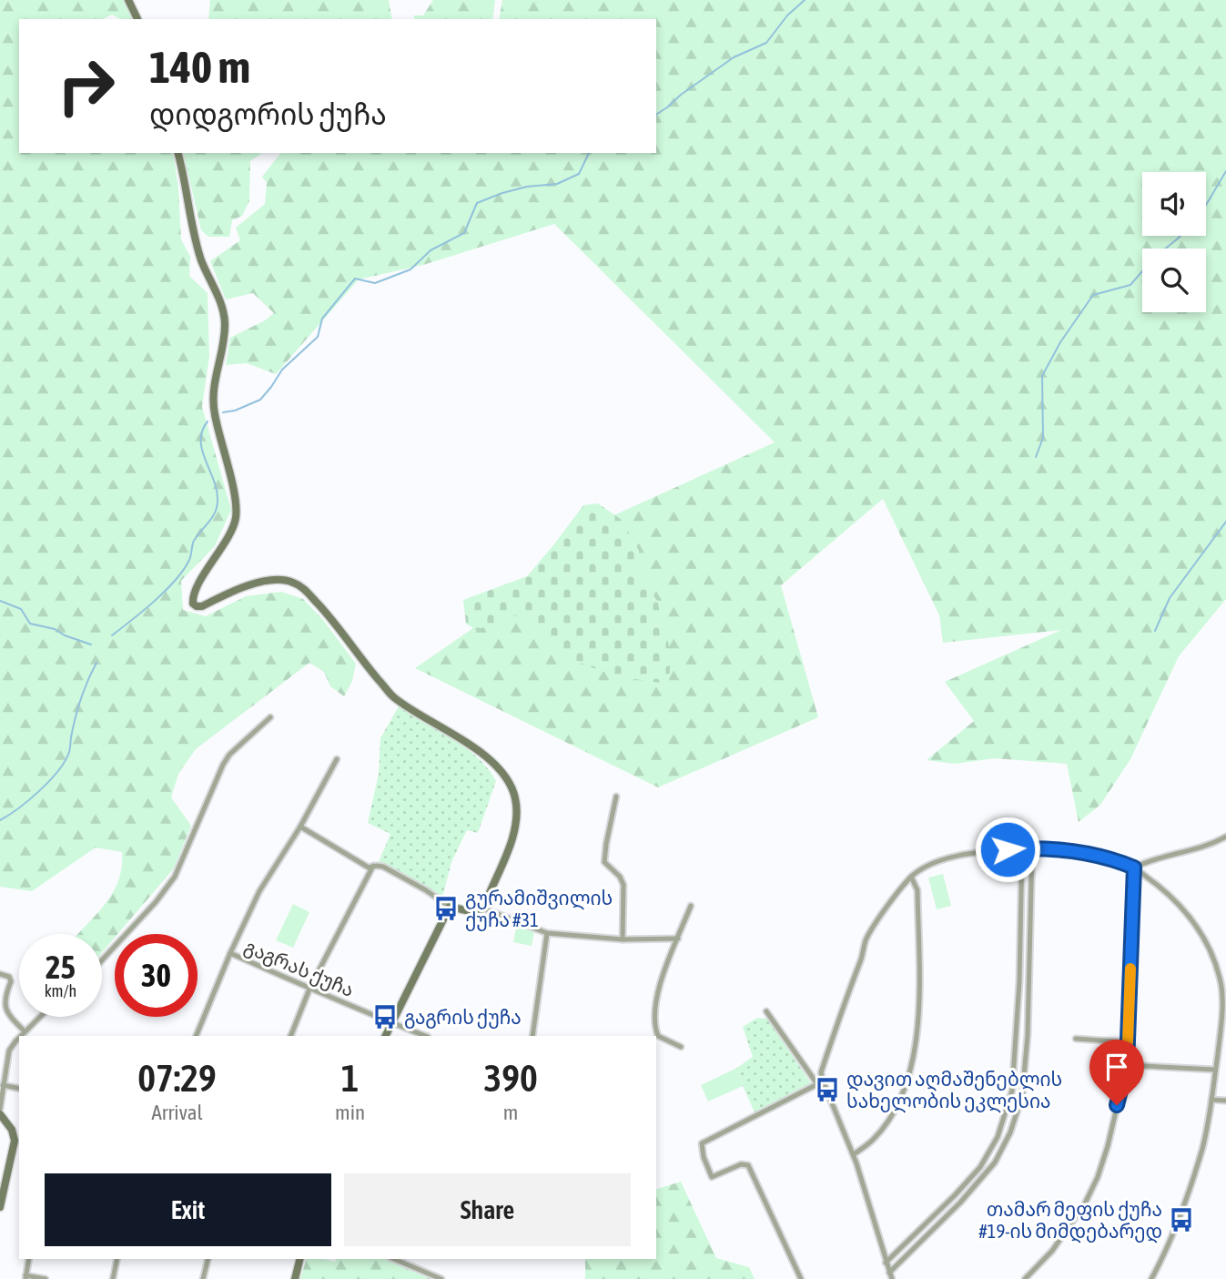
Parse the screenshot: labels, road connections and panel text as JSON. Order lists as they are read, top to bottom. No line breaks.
{"streets":{"street":["გაგრას ქუჩა"]},"places":{"bus stop":["გურამიშვილის ქუჩა #31","გაგრის ქუჩა","დავით აღმაშენებლის სახელობის ეკლესია","თამარ მეფის ქუჩა #19-ის მიმდებარედ"]},"page":{"turn":["140 m","დიდგორის ქუჩა"],"speed":"25 km/h","limit":"30","eta":["07:29","Arrival","1","min","390","m"],"buttons":["Exit","Share"]}}
